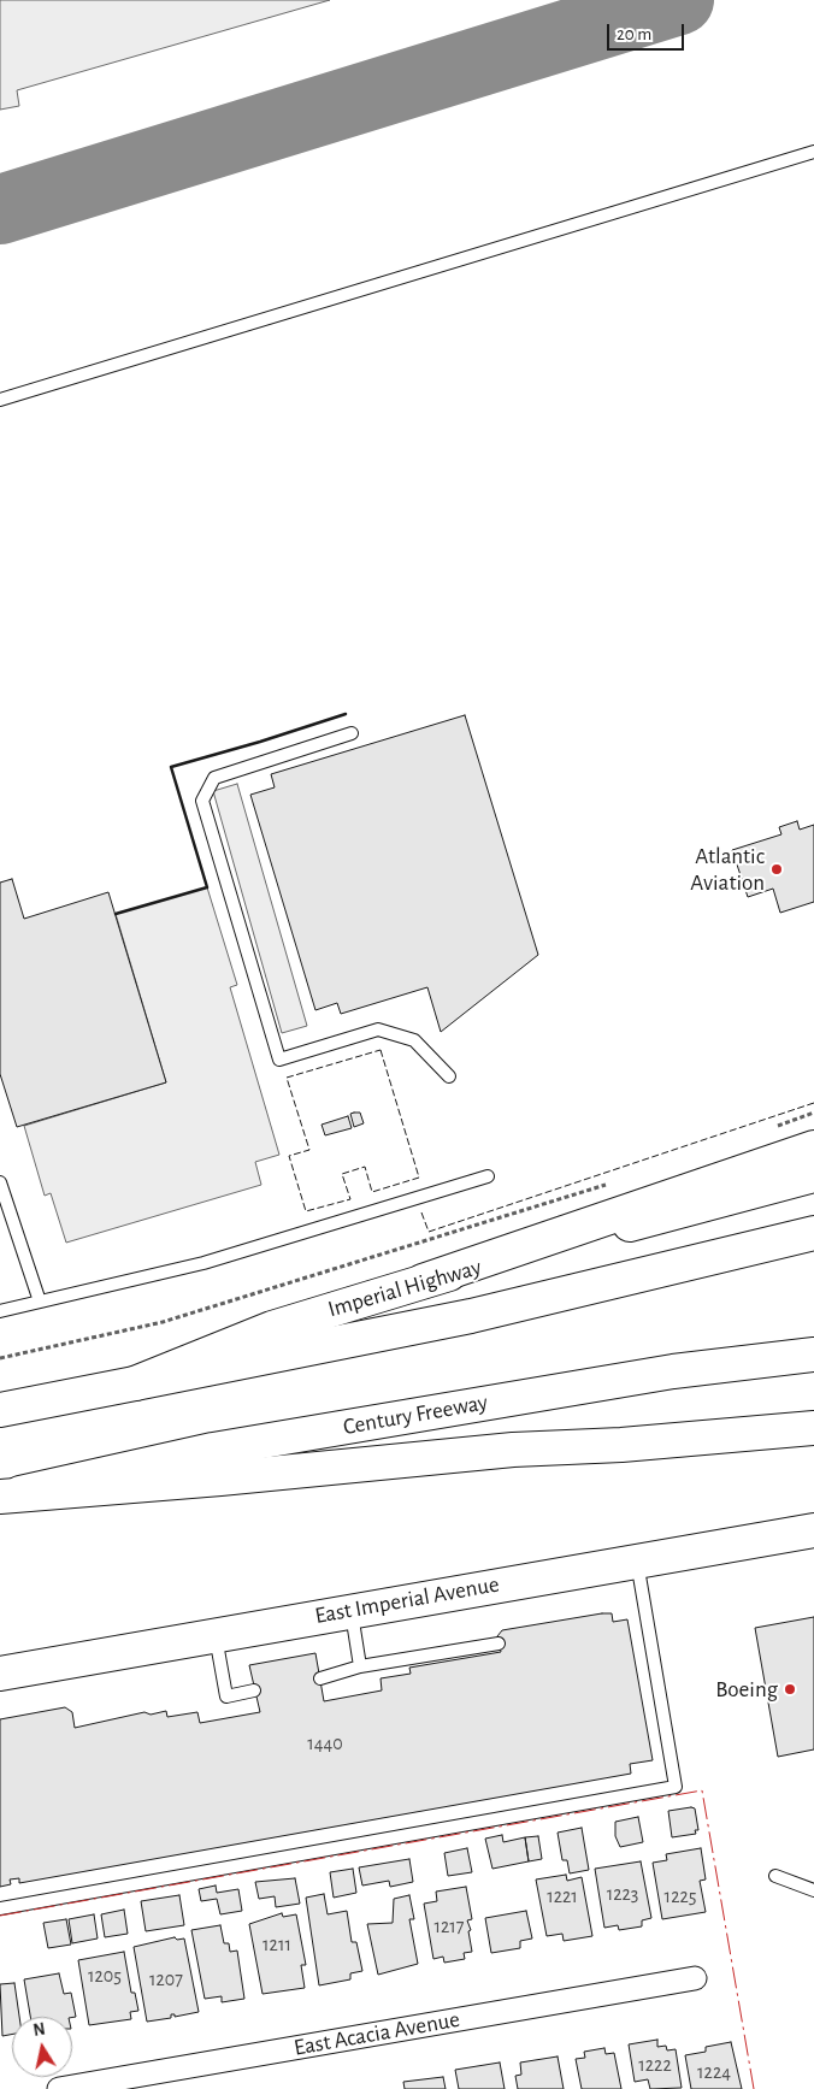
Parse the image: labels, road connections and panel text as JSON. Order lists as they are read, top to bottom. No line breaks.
{"streets":{"main road":["Imperial Highway","Century Freeway","East Imperial Avenue"],"street":["East Acacia Avenue"]},"places":["Atlantic Aviation","Boeing"],"house_numbers":["1440","1223","1221","1225","1217","1211","1205","1207","1222","1224"],"scale_bar":"20 m","north":"top"}
